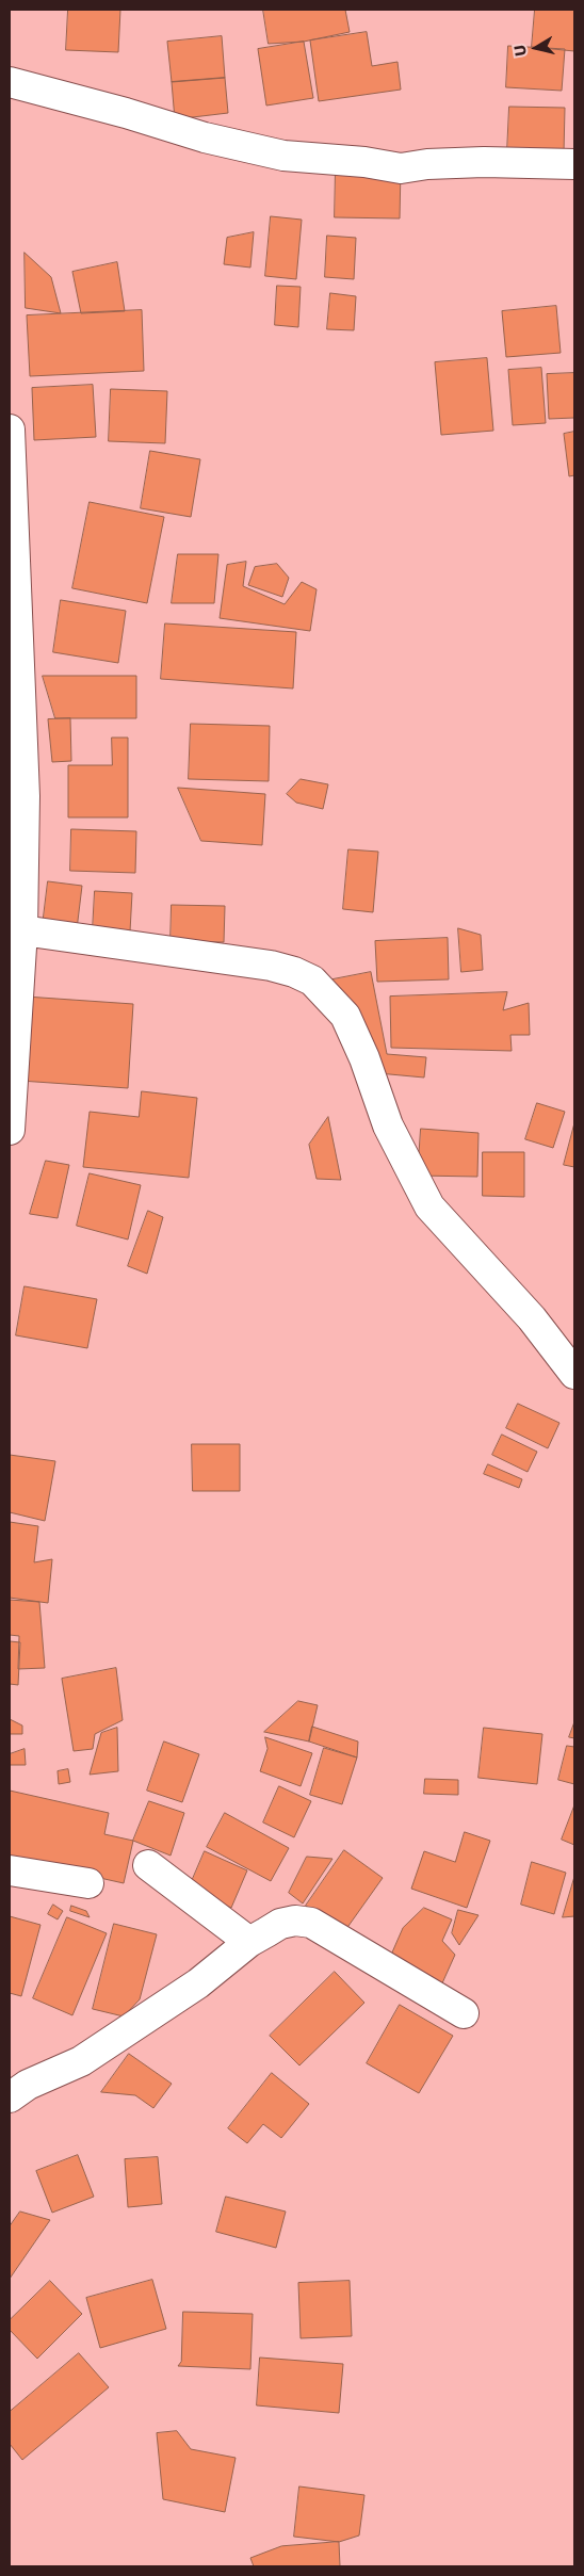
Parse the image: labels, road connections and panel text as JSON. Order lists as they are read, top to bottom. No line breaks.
{"north":"left"}
